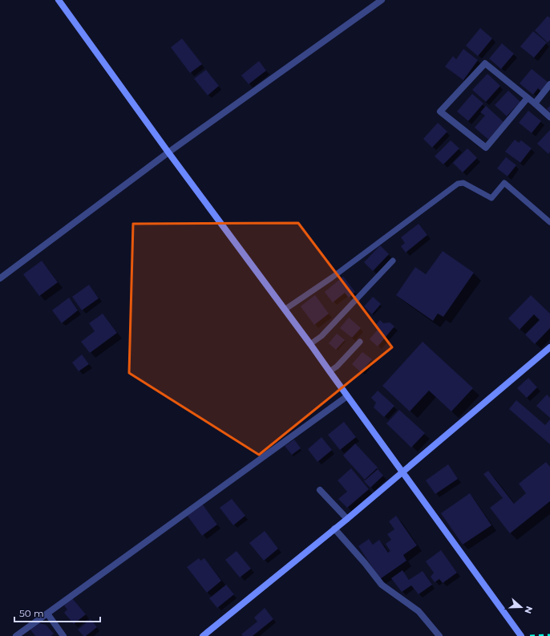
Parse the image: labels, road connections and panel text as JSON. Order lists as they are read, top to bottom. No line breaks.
{"scale_bar":"50 m","north":"right"}
